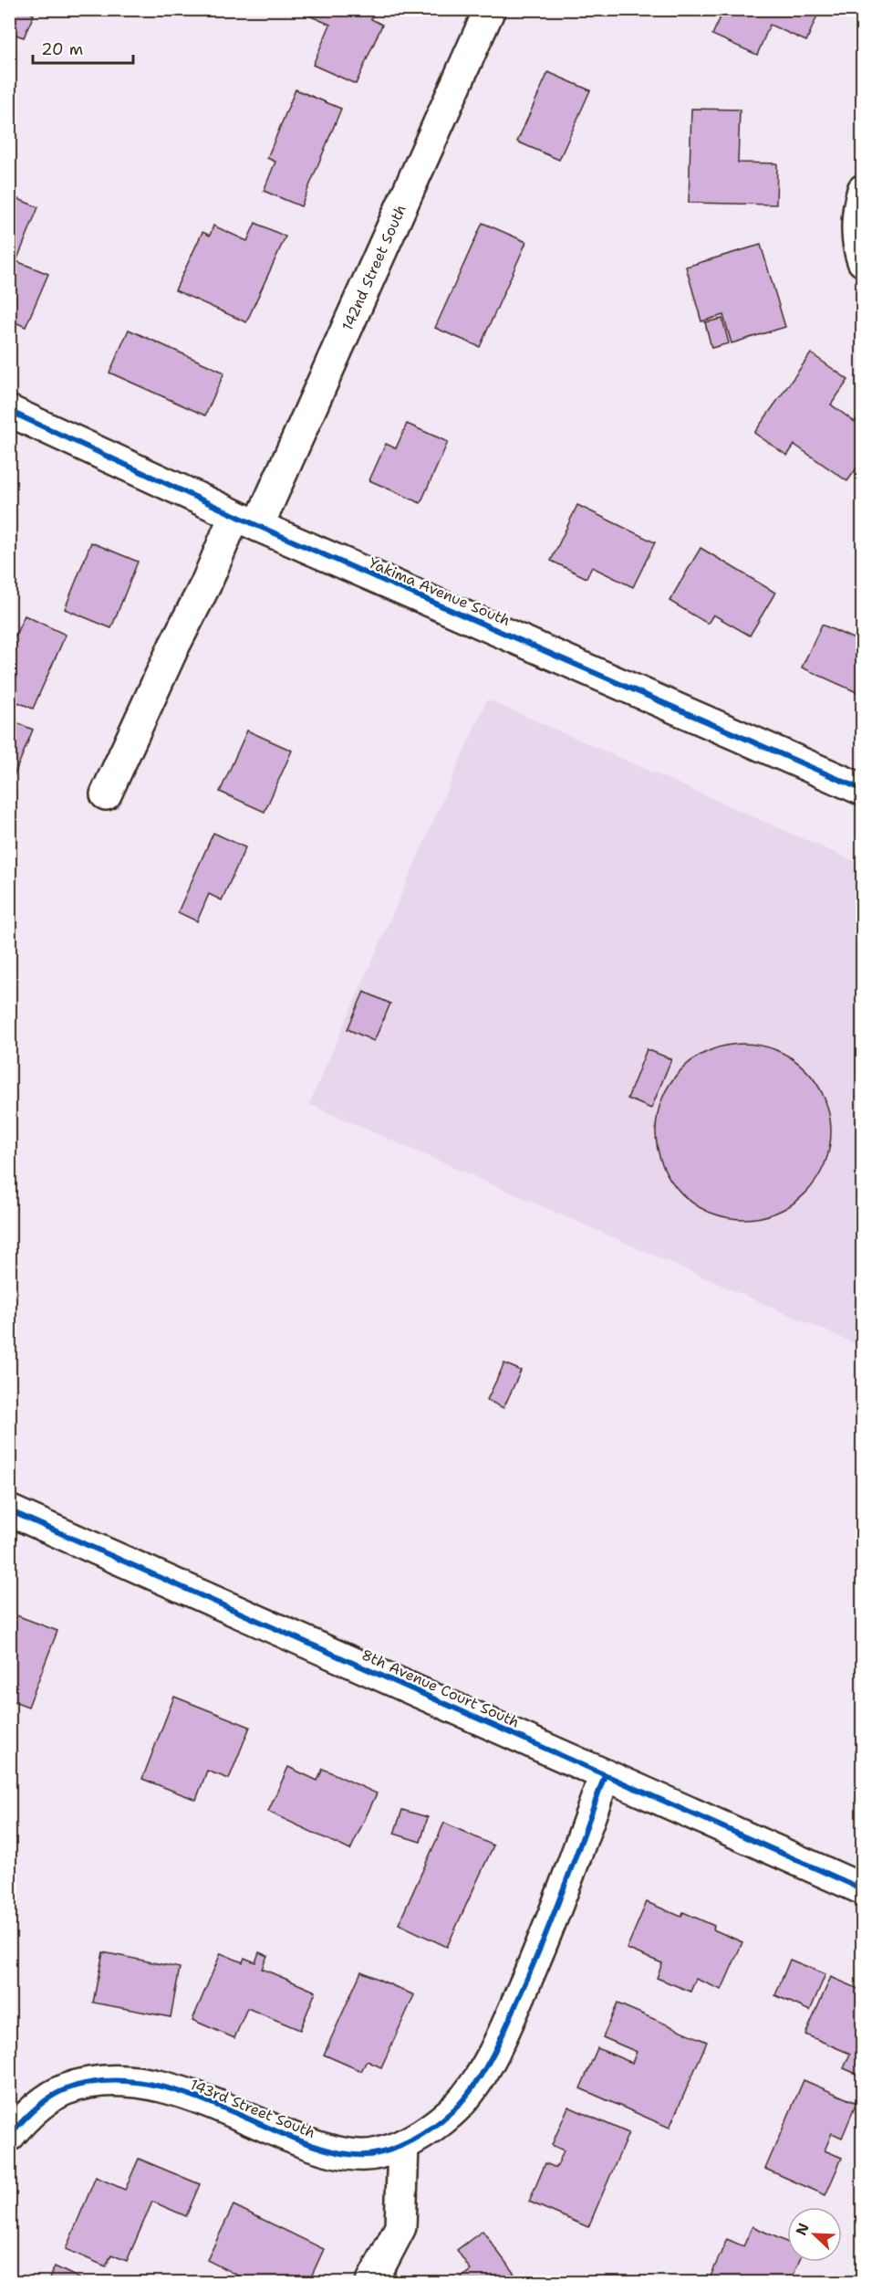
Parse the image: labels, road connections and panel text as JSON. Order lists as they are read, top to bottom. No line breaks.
{"streets":{"street":["142nd Street South","Yakima Avenue South","8th Avenue Court South","143rd Street South"]},"crossings":[["142nd Street South","Yakima Avenue South"],["8th Avenue Court South","143rd Street South"]],"scale_bar":"20 m","north":"top left"}
